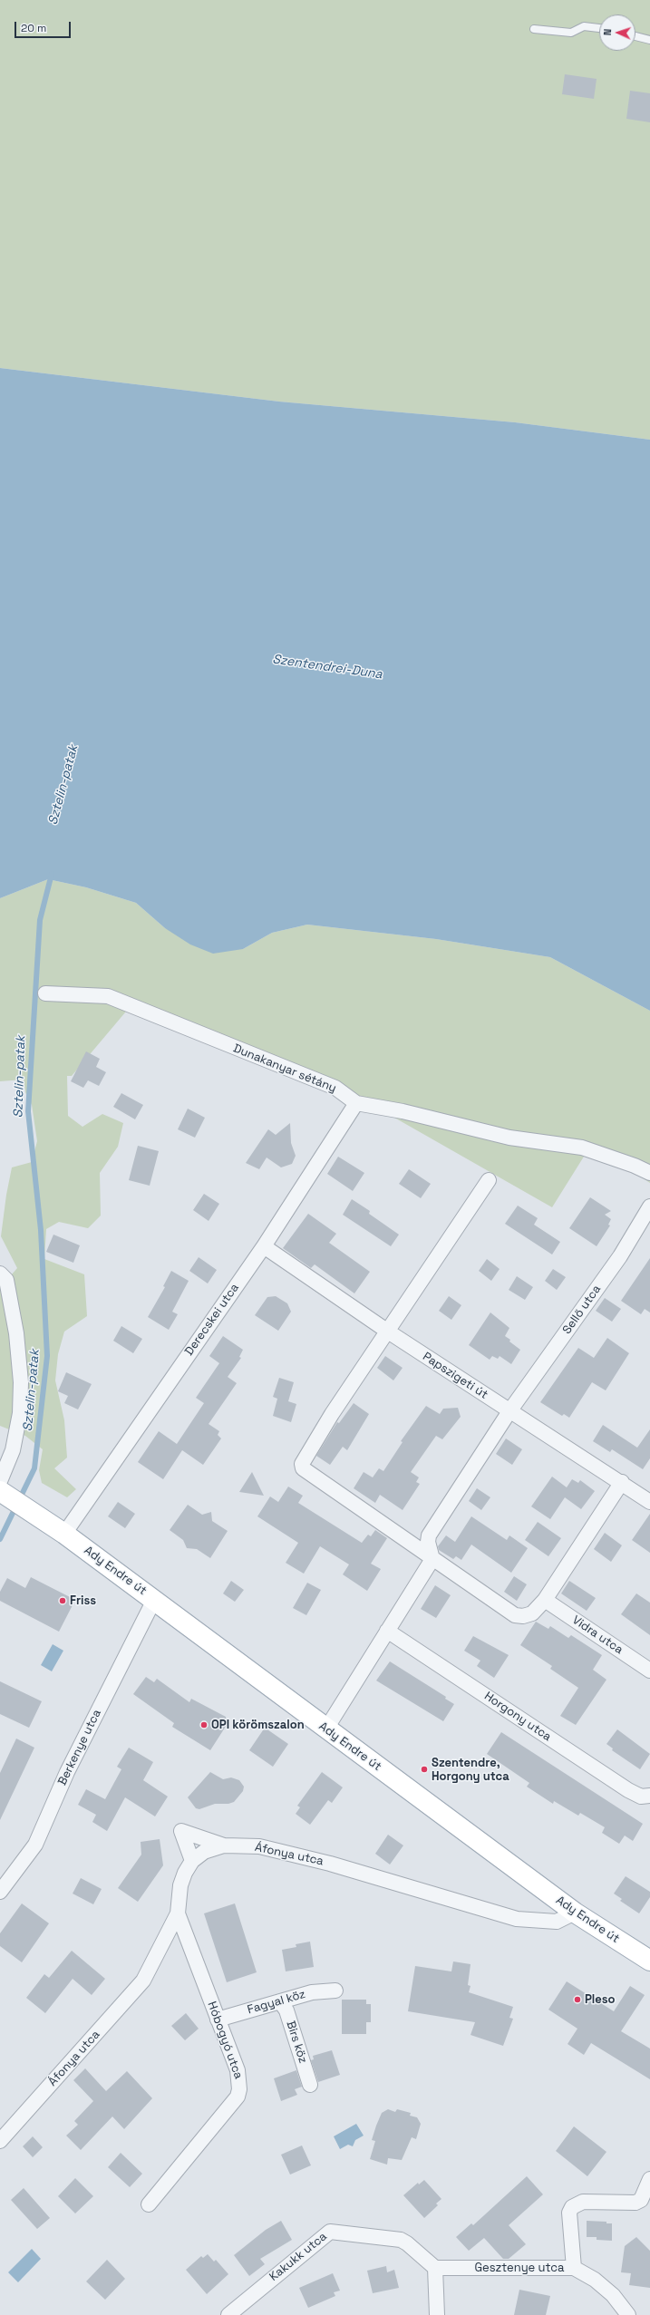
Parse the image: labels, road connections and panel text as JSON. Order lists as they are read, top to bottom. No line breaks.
{"streets":{"main road":["Ady Endre út"],"street":["Dunakanyar sétány","Sellő utca","Derecskei utca","Papszigeti út","Vidra utca","Horgony utca","Berkenye utca","Áfonya utca","Fagyal köz","Hóbogyó utca","Birs köz","Kakukk utca","Gesztenye utca"]},"crossings":[["Dunakanyar sétány","Derecskei utca"],["Sellő utca","Papszigeti út"],["Derecskei utca","Papszigeti út"],["Derecskei utca","Ady Endre út"],["Ady Endre út","Berkenye utca"],["Ady Endre út","Áfonya utca"],["Áfonya utca","Hóbogyó utca"],["Fagyal köz","Hóbogyó utca"],["Fagyal köz","Birs köz"],["Kakukk utca","Gesztenye utca"]],"water":["Szentendrei-Duna","Sztelin-patak"],"places":["Friss","OPI körömszalon","Szentendre, Horgony utca","Pleso"],"scale_bar":"20 m","north":"left"}
